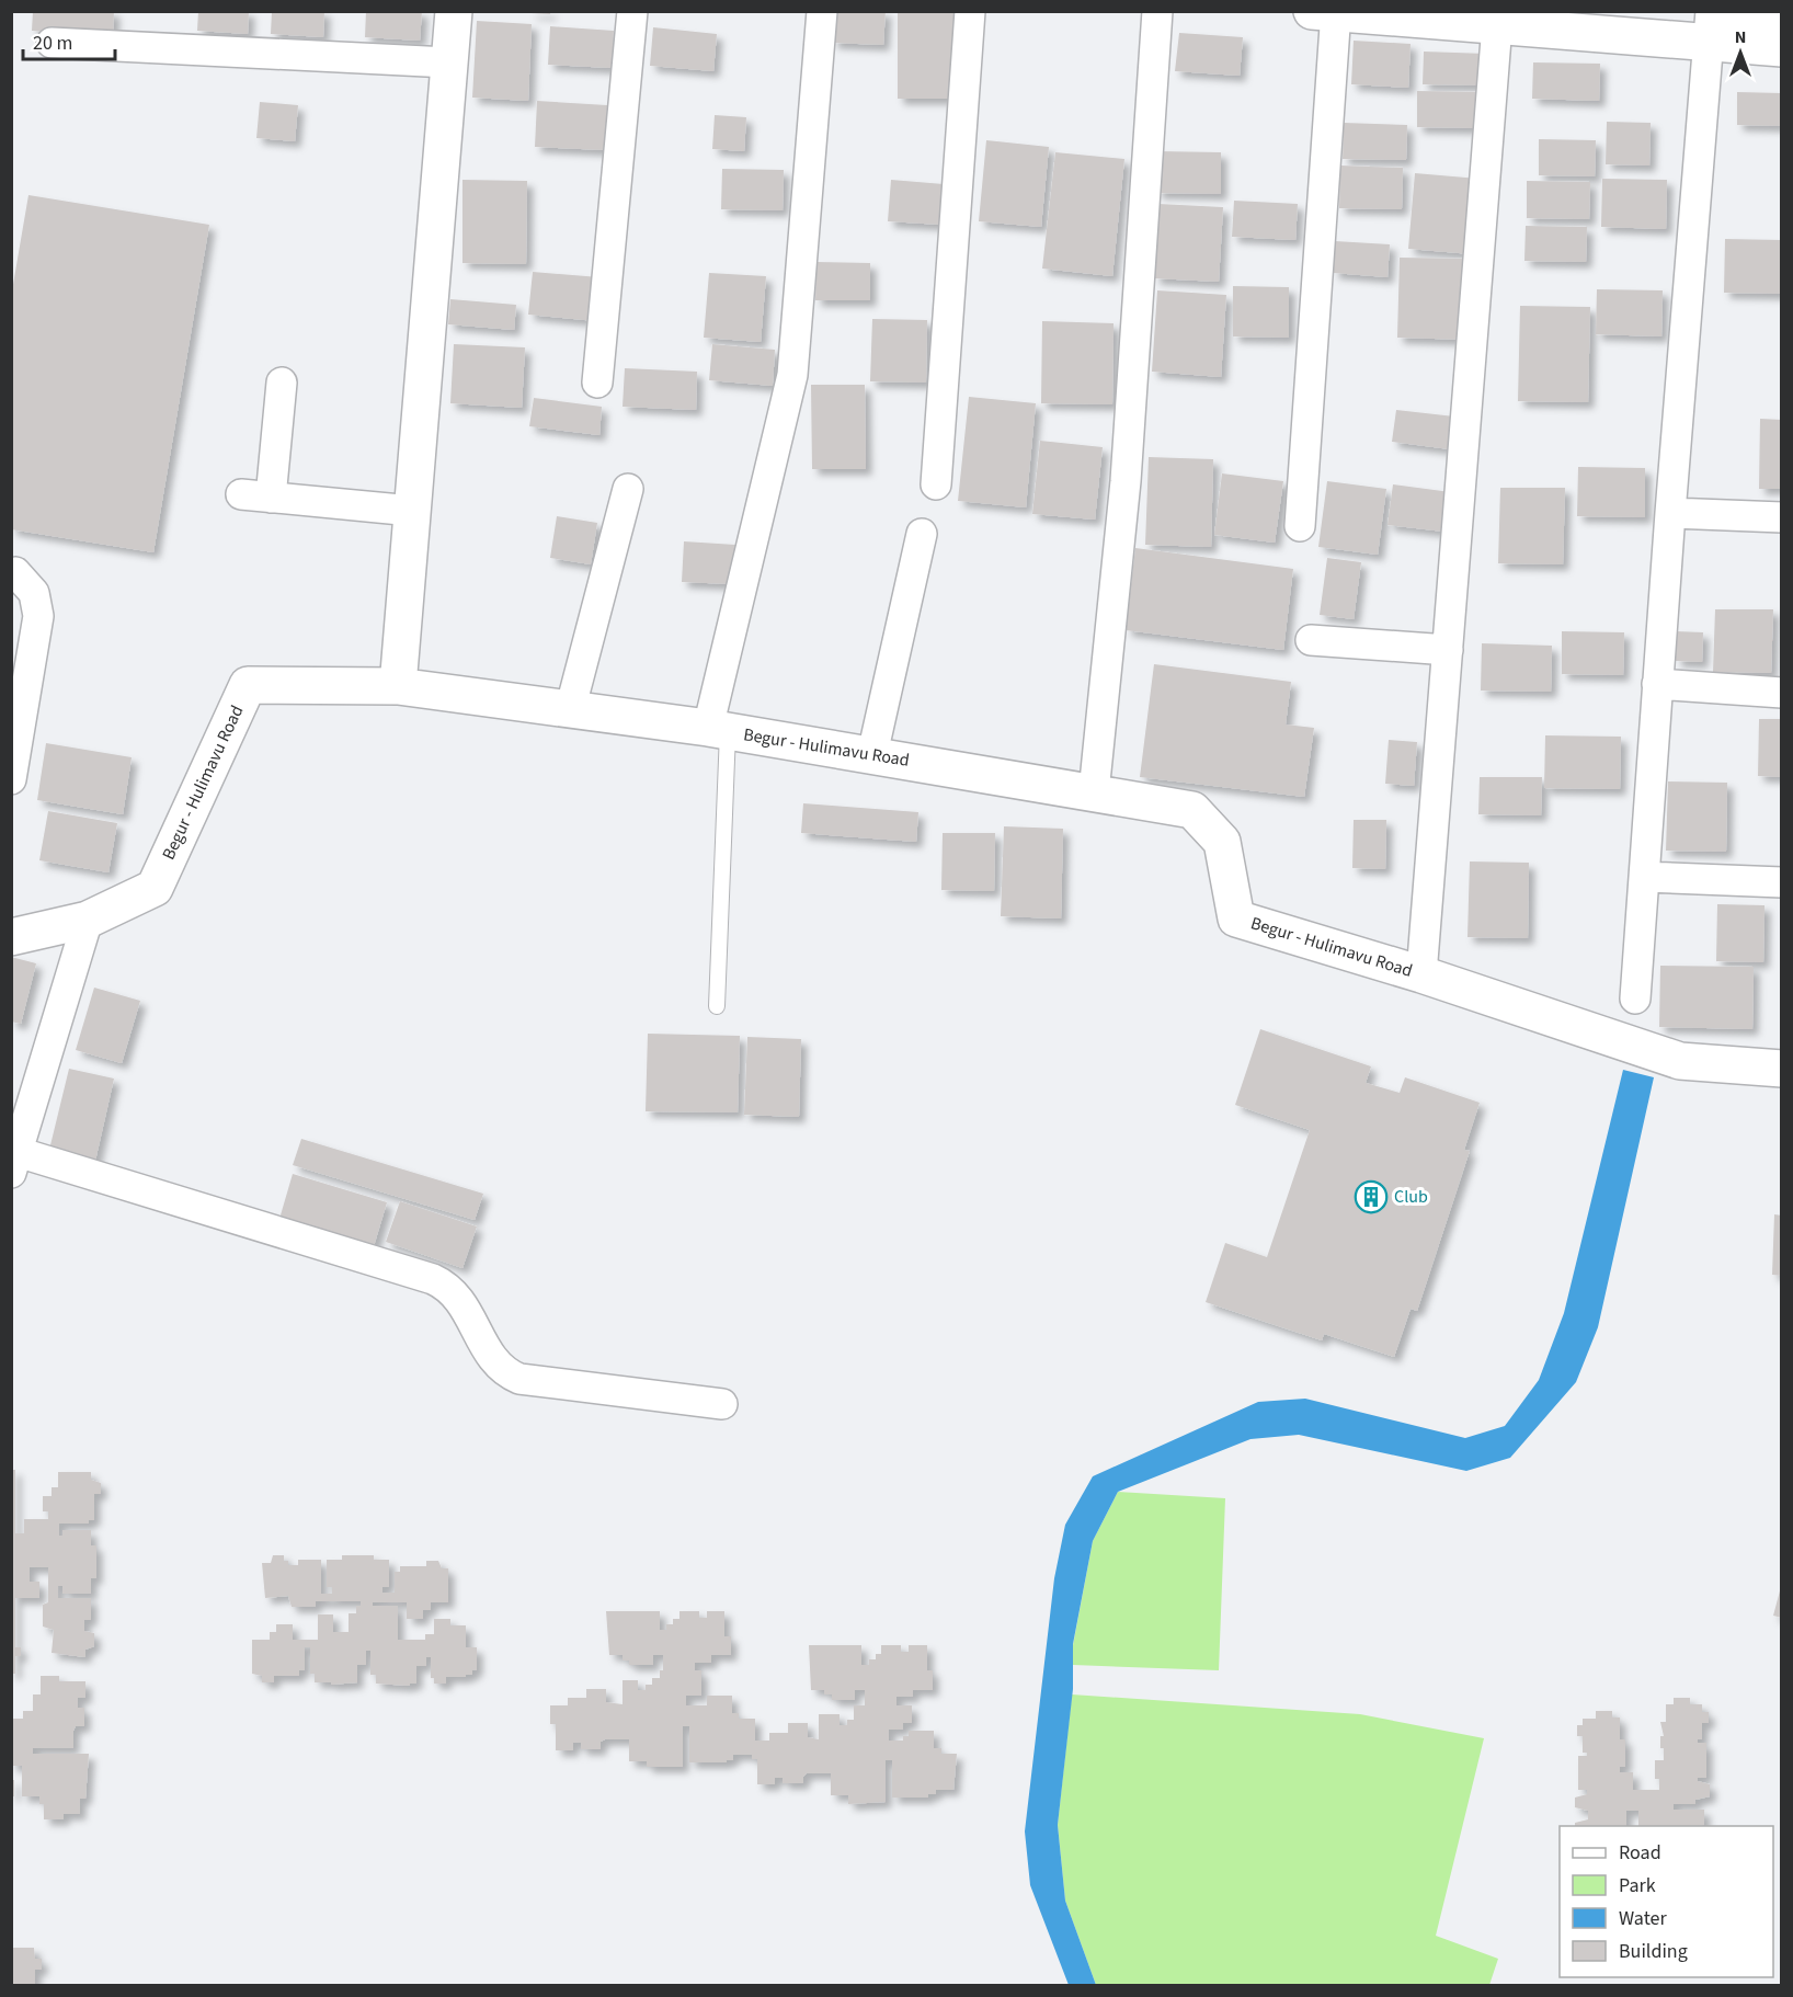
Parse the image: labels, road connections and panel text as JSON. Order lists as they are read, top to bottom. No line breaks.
{"streets":{"street":["Begur - Hulimavu Road"]},"places":{"building":["Club"]},"legend":["Road","Park","Water","Building"],"scale_bar":"20 m","north":"top"}
